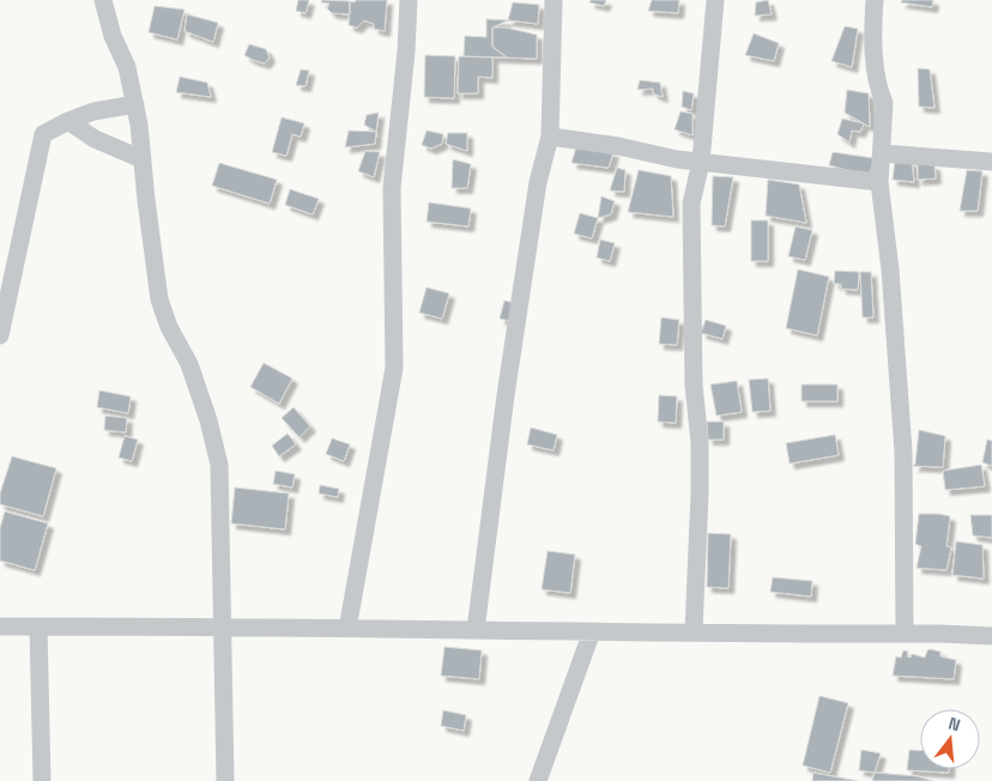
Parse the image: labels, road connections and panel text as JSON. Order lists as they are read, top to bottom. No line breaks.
{"north":"top"}
